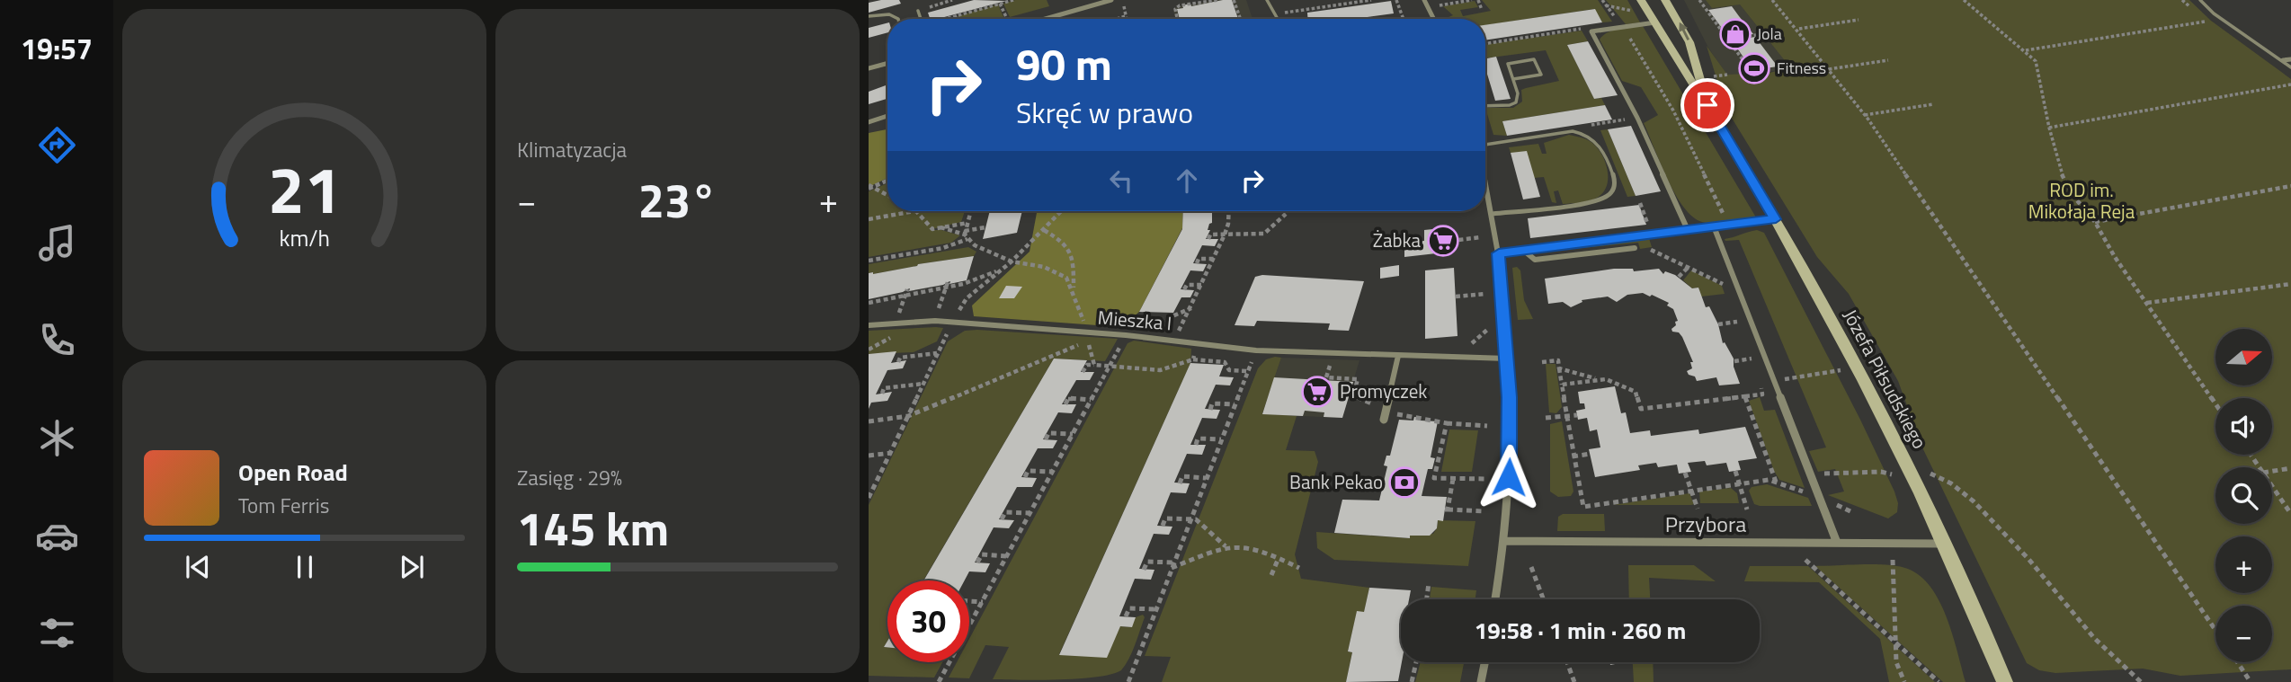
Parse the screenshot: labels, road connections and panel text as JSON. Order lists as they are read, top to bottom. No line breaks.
{"streets":{"street":["Mieszka I","Józefa Piłsudskiego","Przybora"]},"crossings":[["Józefa Piłsudskiego","Przybora"]],"parks":["ROD im. Mikołaja Reja"],"places":{"shop":["Jola"],"sports":["Fitness"],"supermarket":["Żabka","Promyczek"],"bank":["Bank Pekao"]},"north":"right","page":{"tabs":"19:57","tile":["Klimatyzacja",["Zasięg · 29%","145 km"]],"turn":["90 m","Skręć w prawo"],"heat":["−","23°","+"],"map_buttons":["+","−"],"song":["Open Road","Tom Ferris"],"limit":"30","trip":"19:58 · 1 min · 260 m","gauge":["21","km/h"]}}
